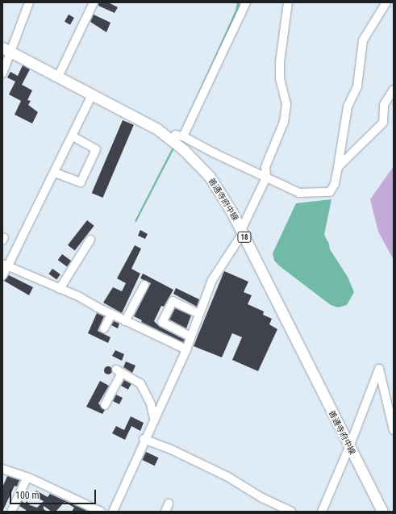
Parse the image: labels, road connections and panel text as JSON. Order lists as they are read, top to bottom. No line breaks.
{"streets":{"main road":["善通寺府中線","18"]},"scale_bar":"100 m"}
